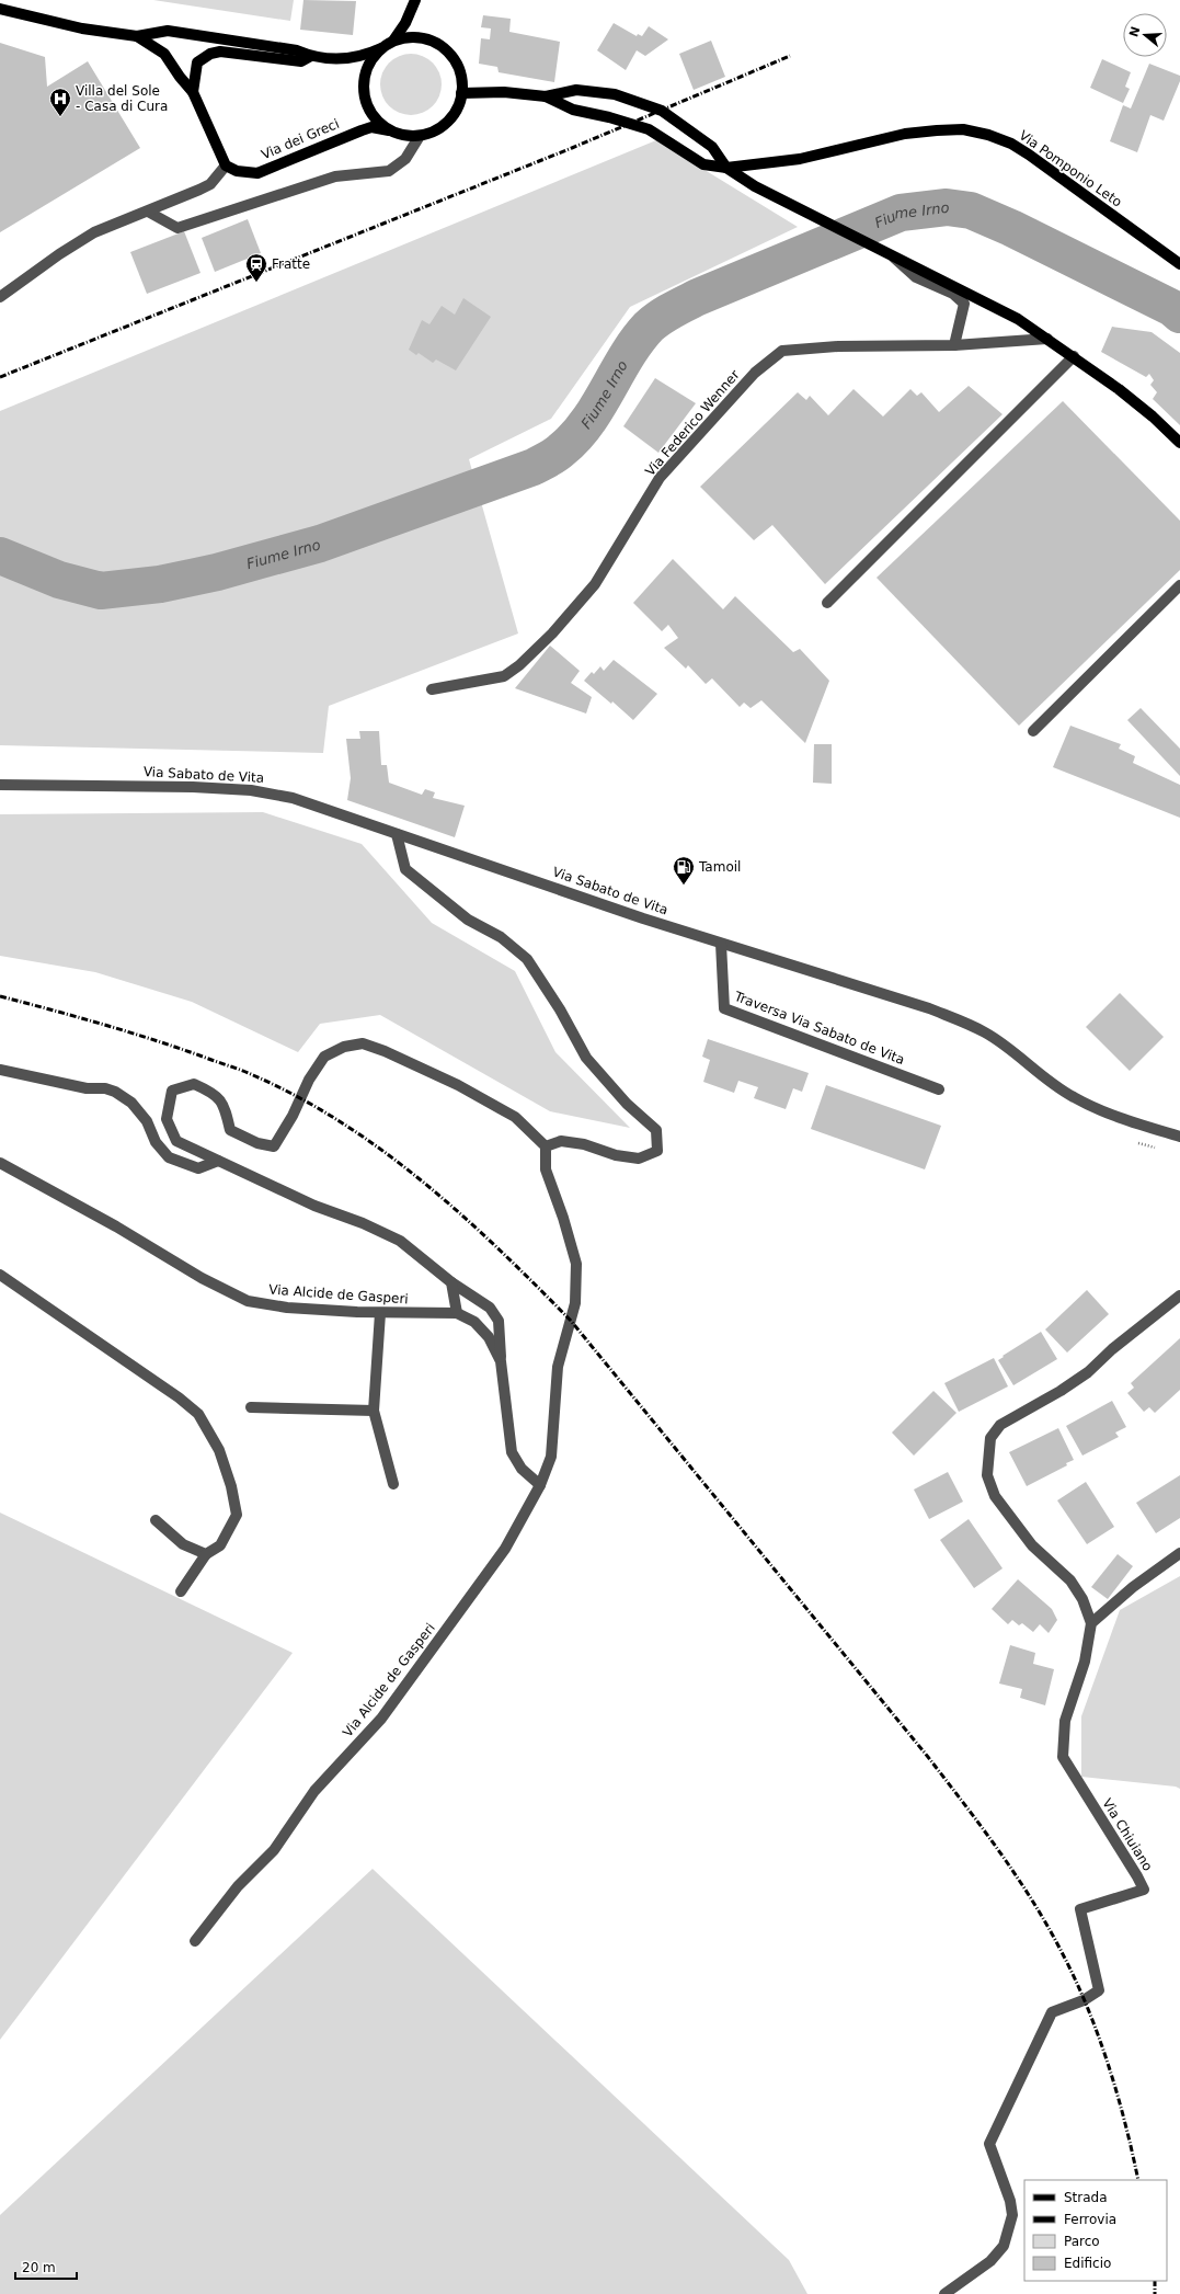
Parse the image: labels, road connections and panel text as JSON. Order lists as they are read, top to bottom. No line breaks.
{"streets":{"main road":["Via dei Greci","Via Pomponio Leto"],"street":["Via Federico Wenner","Via Sabato de Vita","Traversa Via Sabato de Vita","Via Alcide de Gasperi","Via Chiuiano"]},"crossings":[["Via Sabato de Vita","Traversa Via Sabato de Vita"]],"water":["Fiume Irno"],"places":{"hospital":["Villa del Sole - Casa di Cura"],"station":["Fratte"],"fuel station":["Tamoil"]},"legend":["Strada","Ferrovia","Parco","Edificio"],"scale_bar":"20 m","north":"left"}
